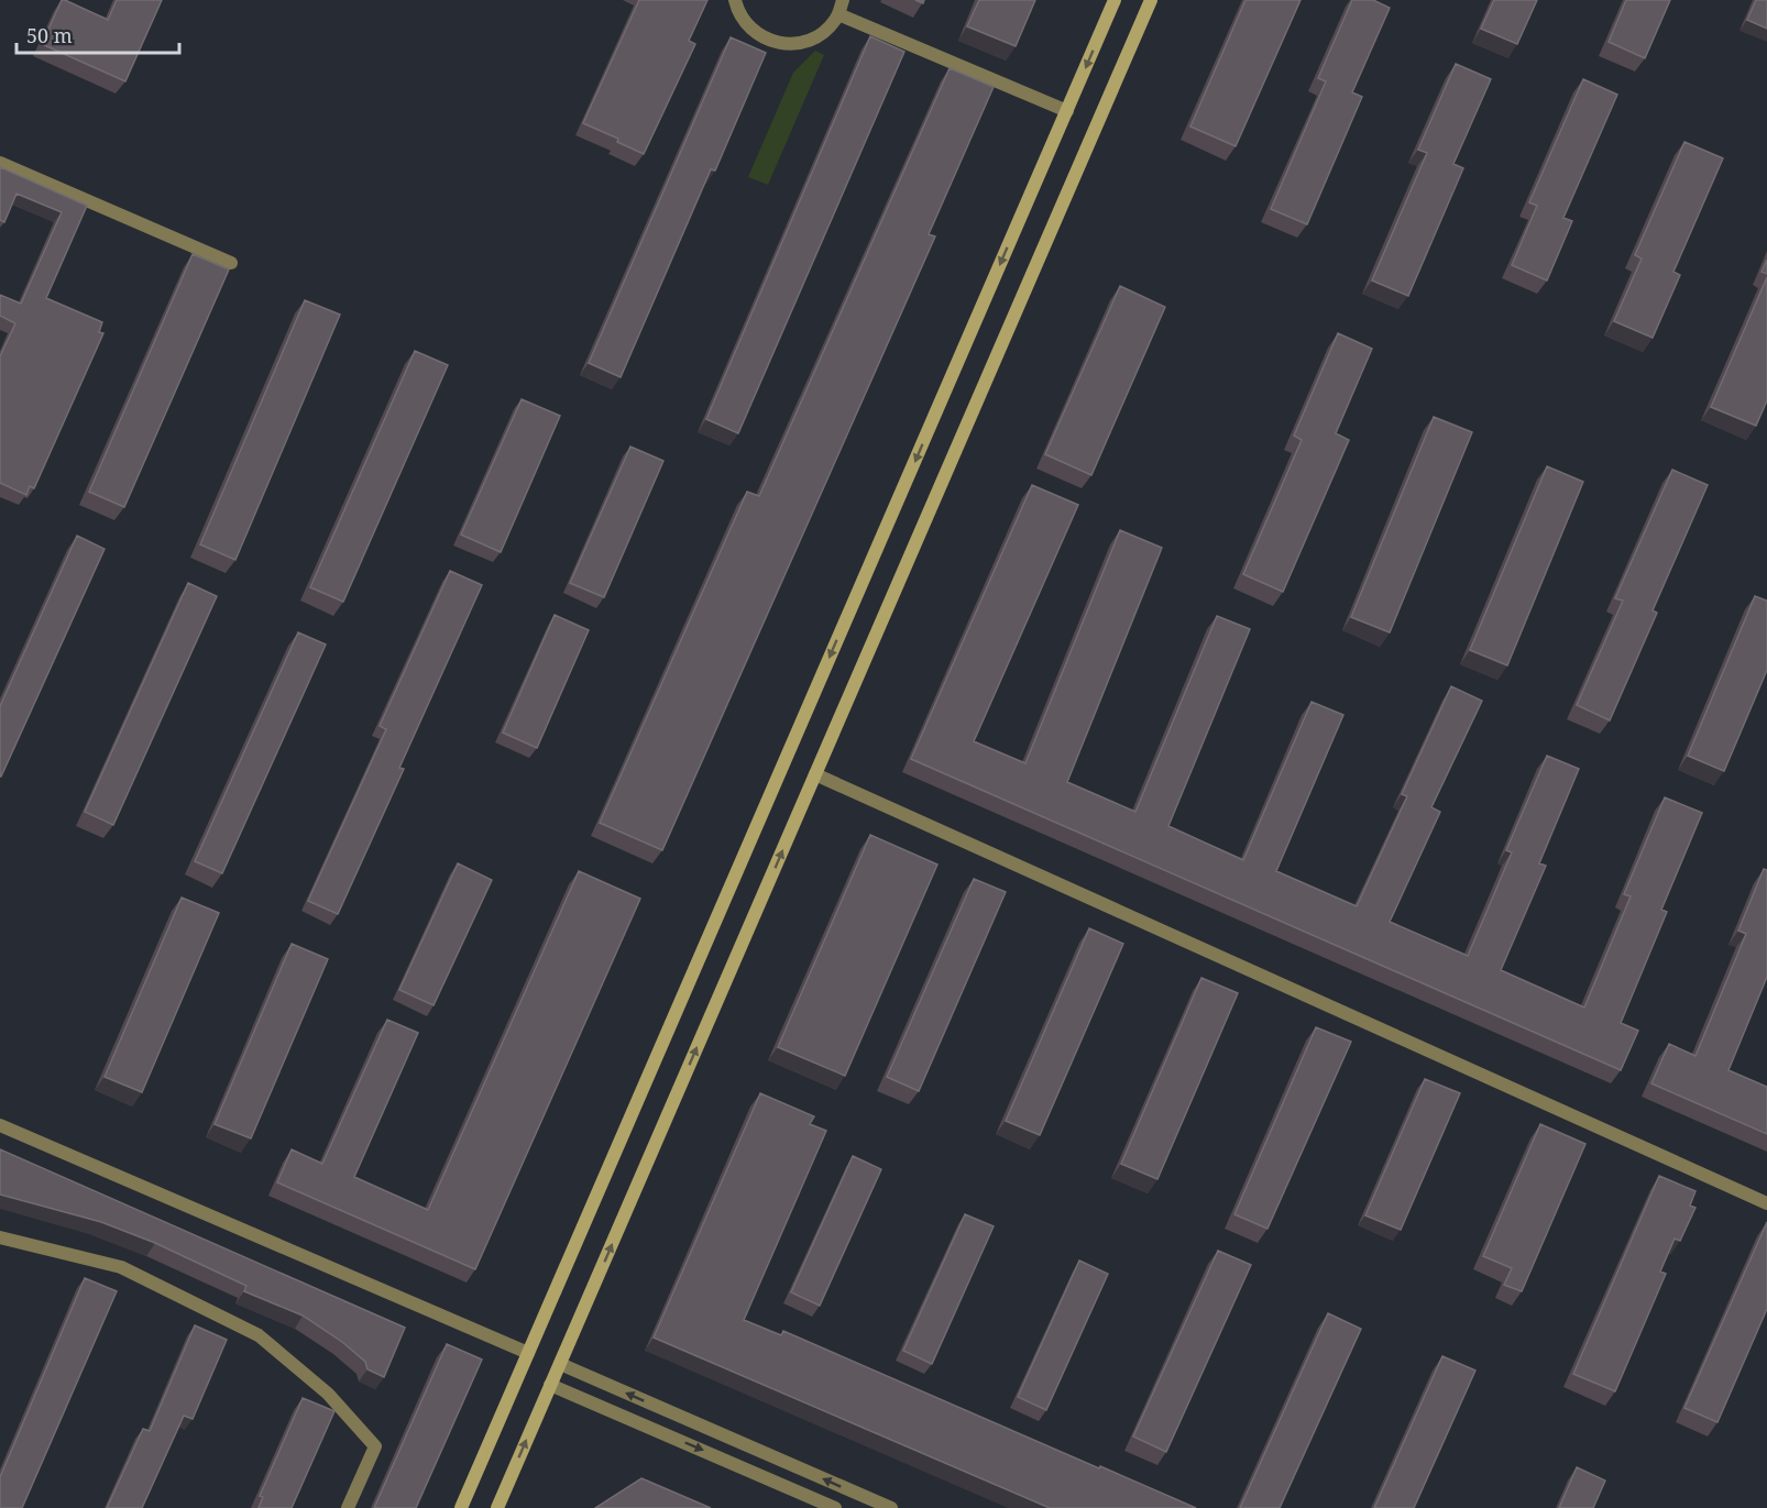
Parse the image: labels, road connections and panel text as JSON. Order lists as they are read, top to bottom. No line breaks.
{"scale_bar":"50 m"}
